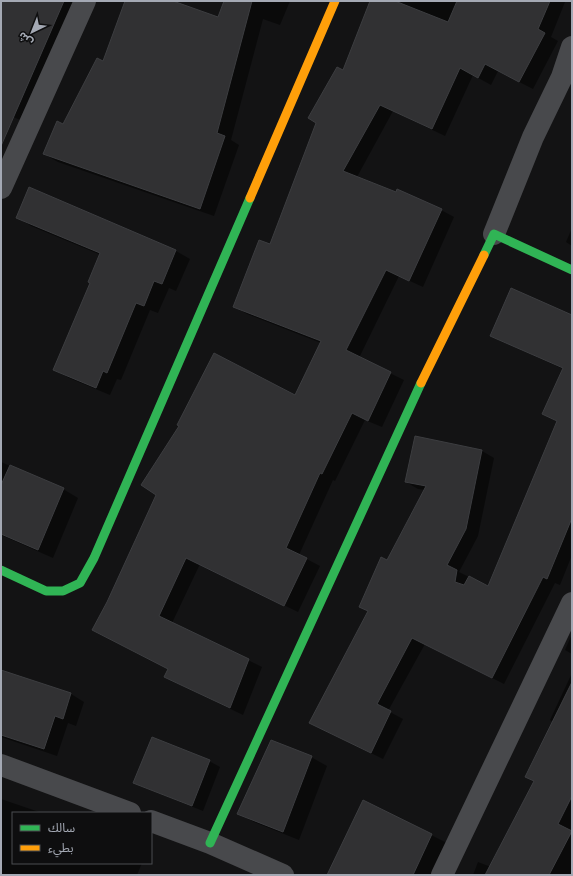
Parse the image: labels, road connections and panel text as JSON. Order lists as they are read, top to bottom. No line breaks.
{"legend":["سالك","بطيء"],"north":"bottom left"}
